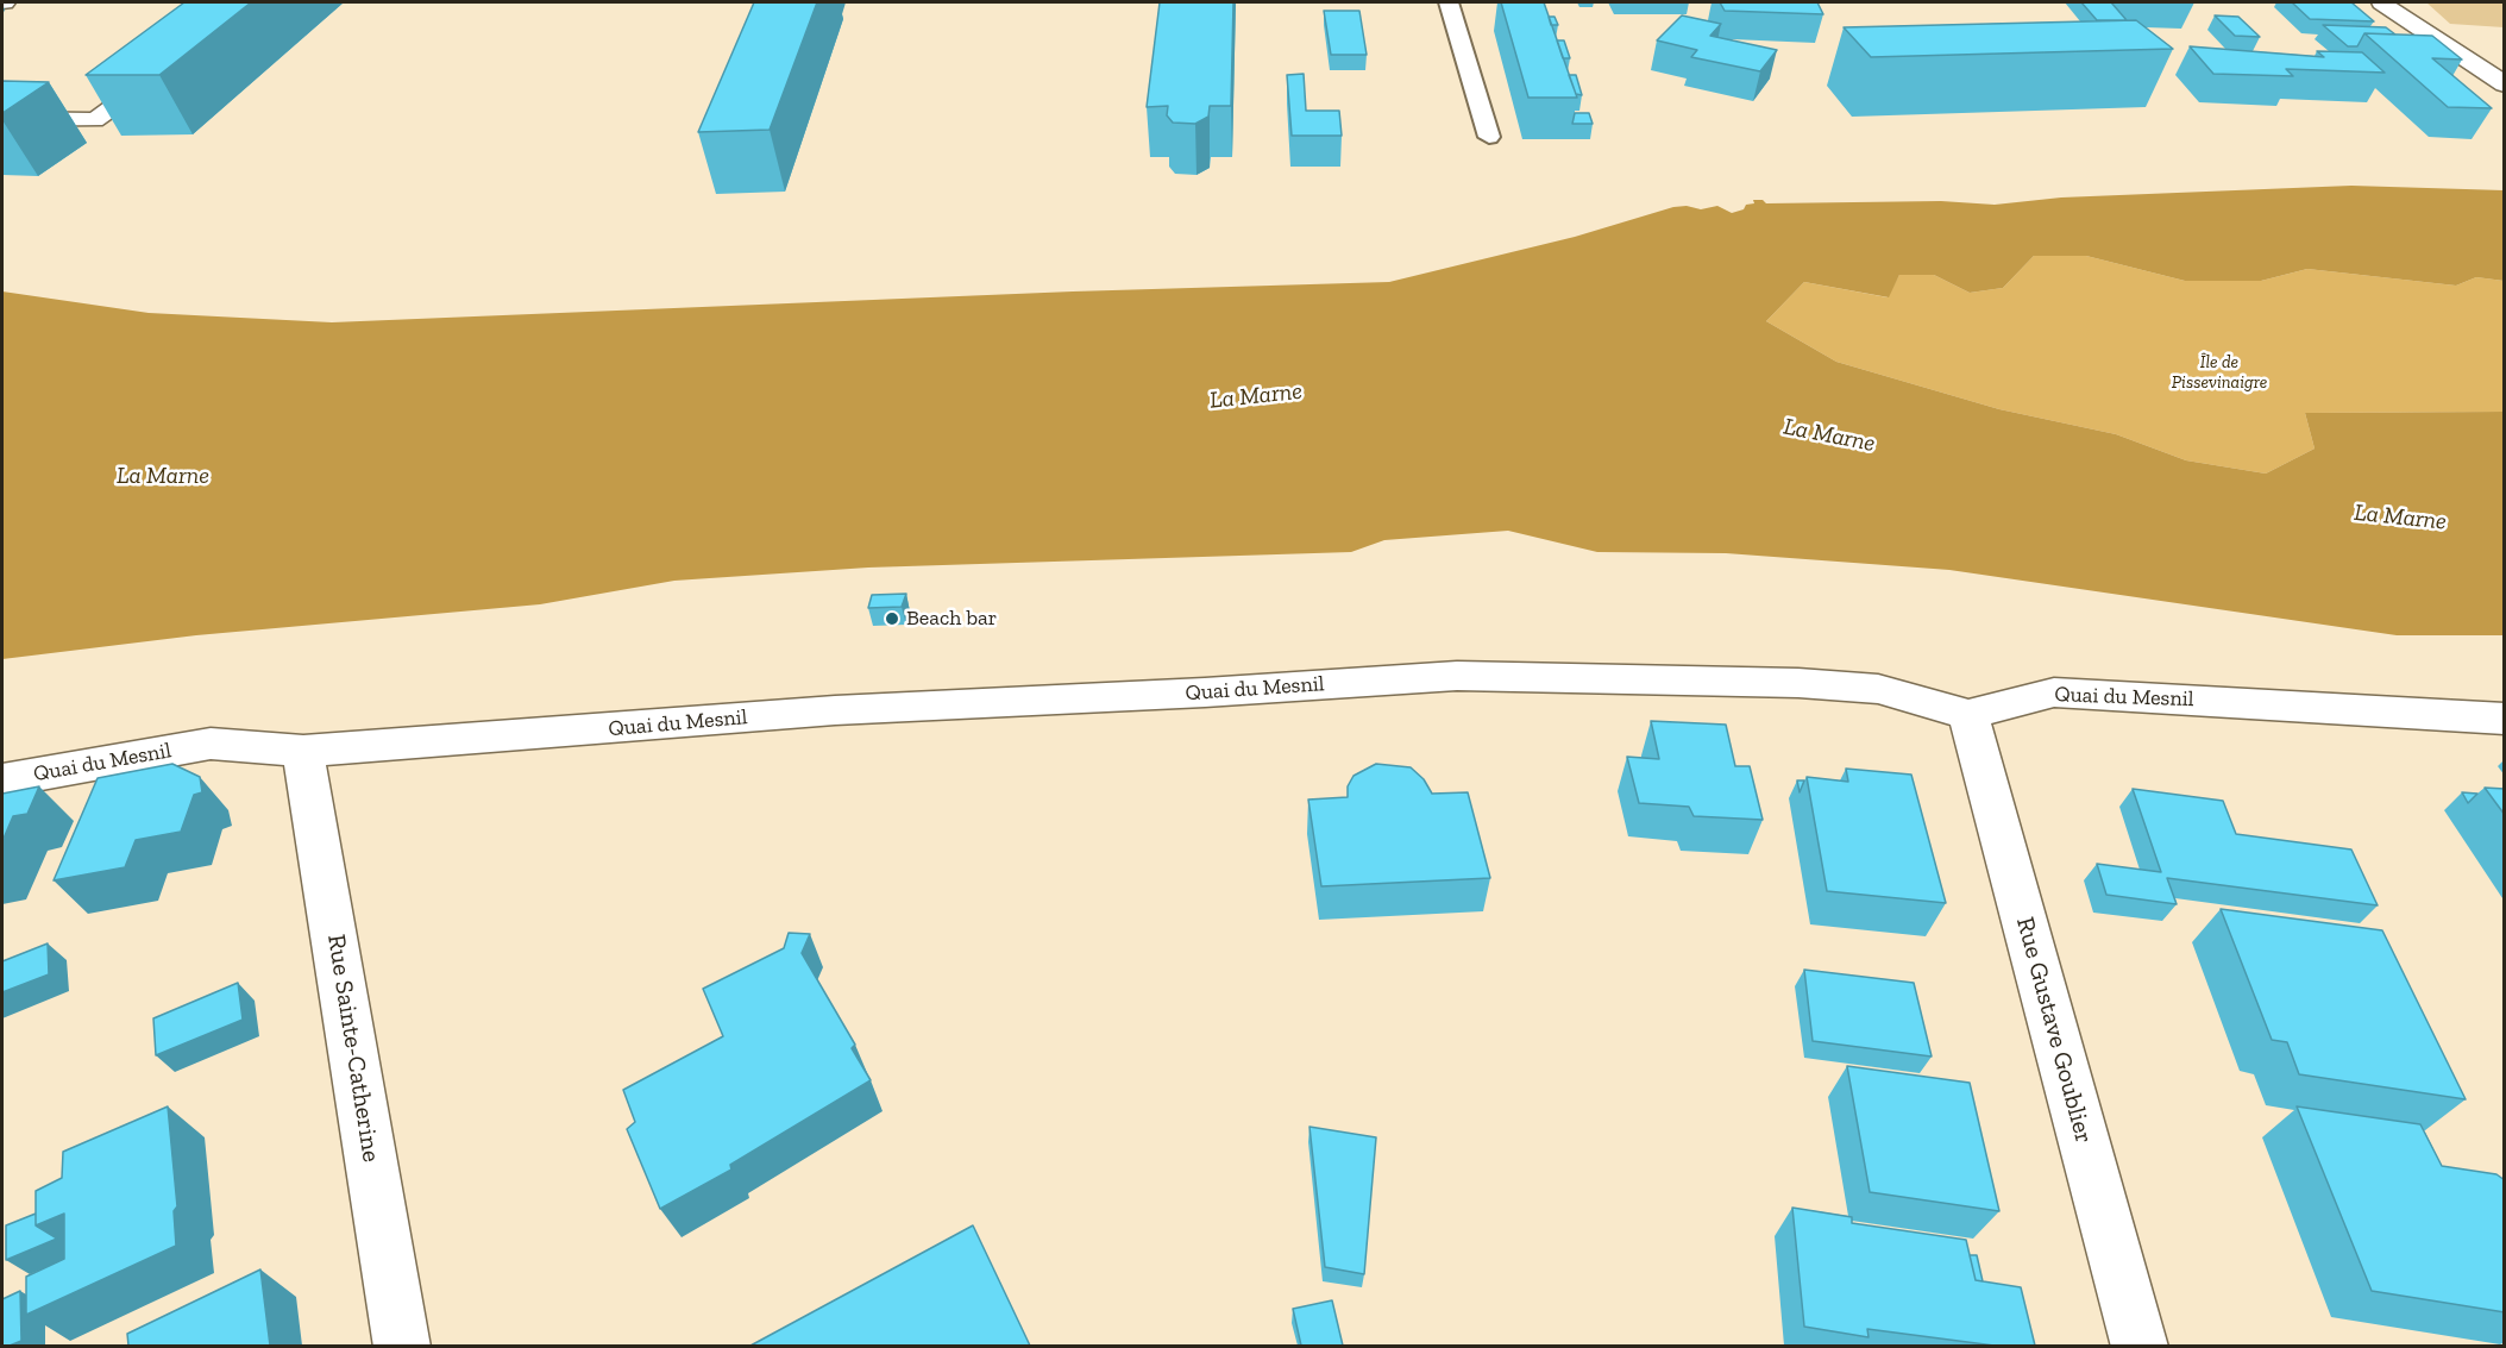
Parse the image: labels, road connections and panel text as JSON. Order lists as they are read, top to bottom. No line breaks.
{"streets":{"street":["Quai du Mesnil","Rue Gustave Goublier","Rue Sainte-Catherine"]},"crossings":[["Quai du Mesnil","Rue Gustave Goublier"],["Quai du Mesnil","Rue Sainte-Catherine"]],"water":["La Marne"],"parks":["Île de Pissevinaigre"],"places":["Beach bar"]}
